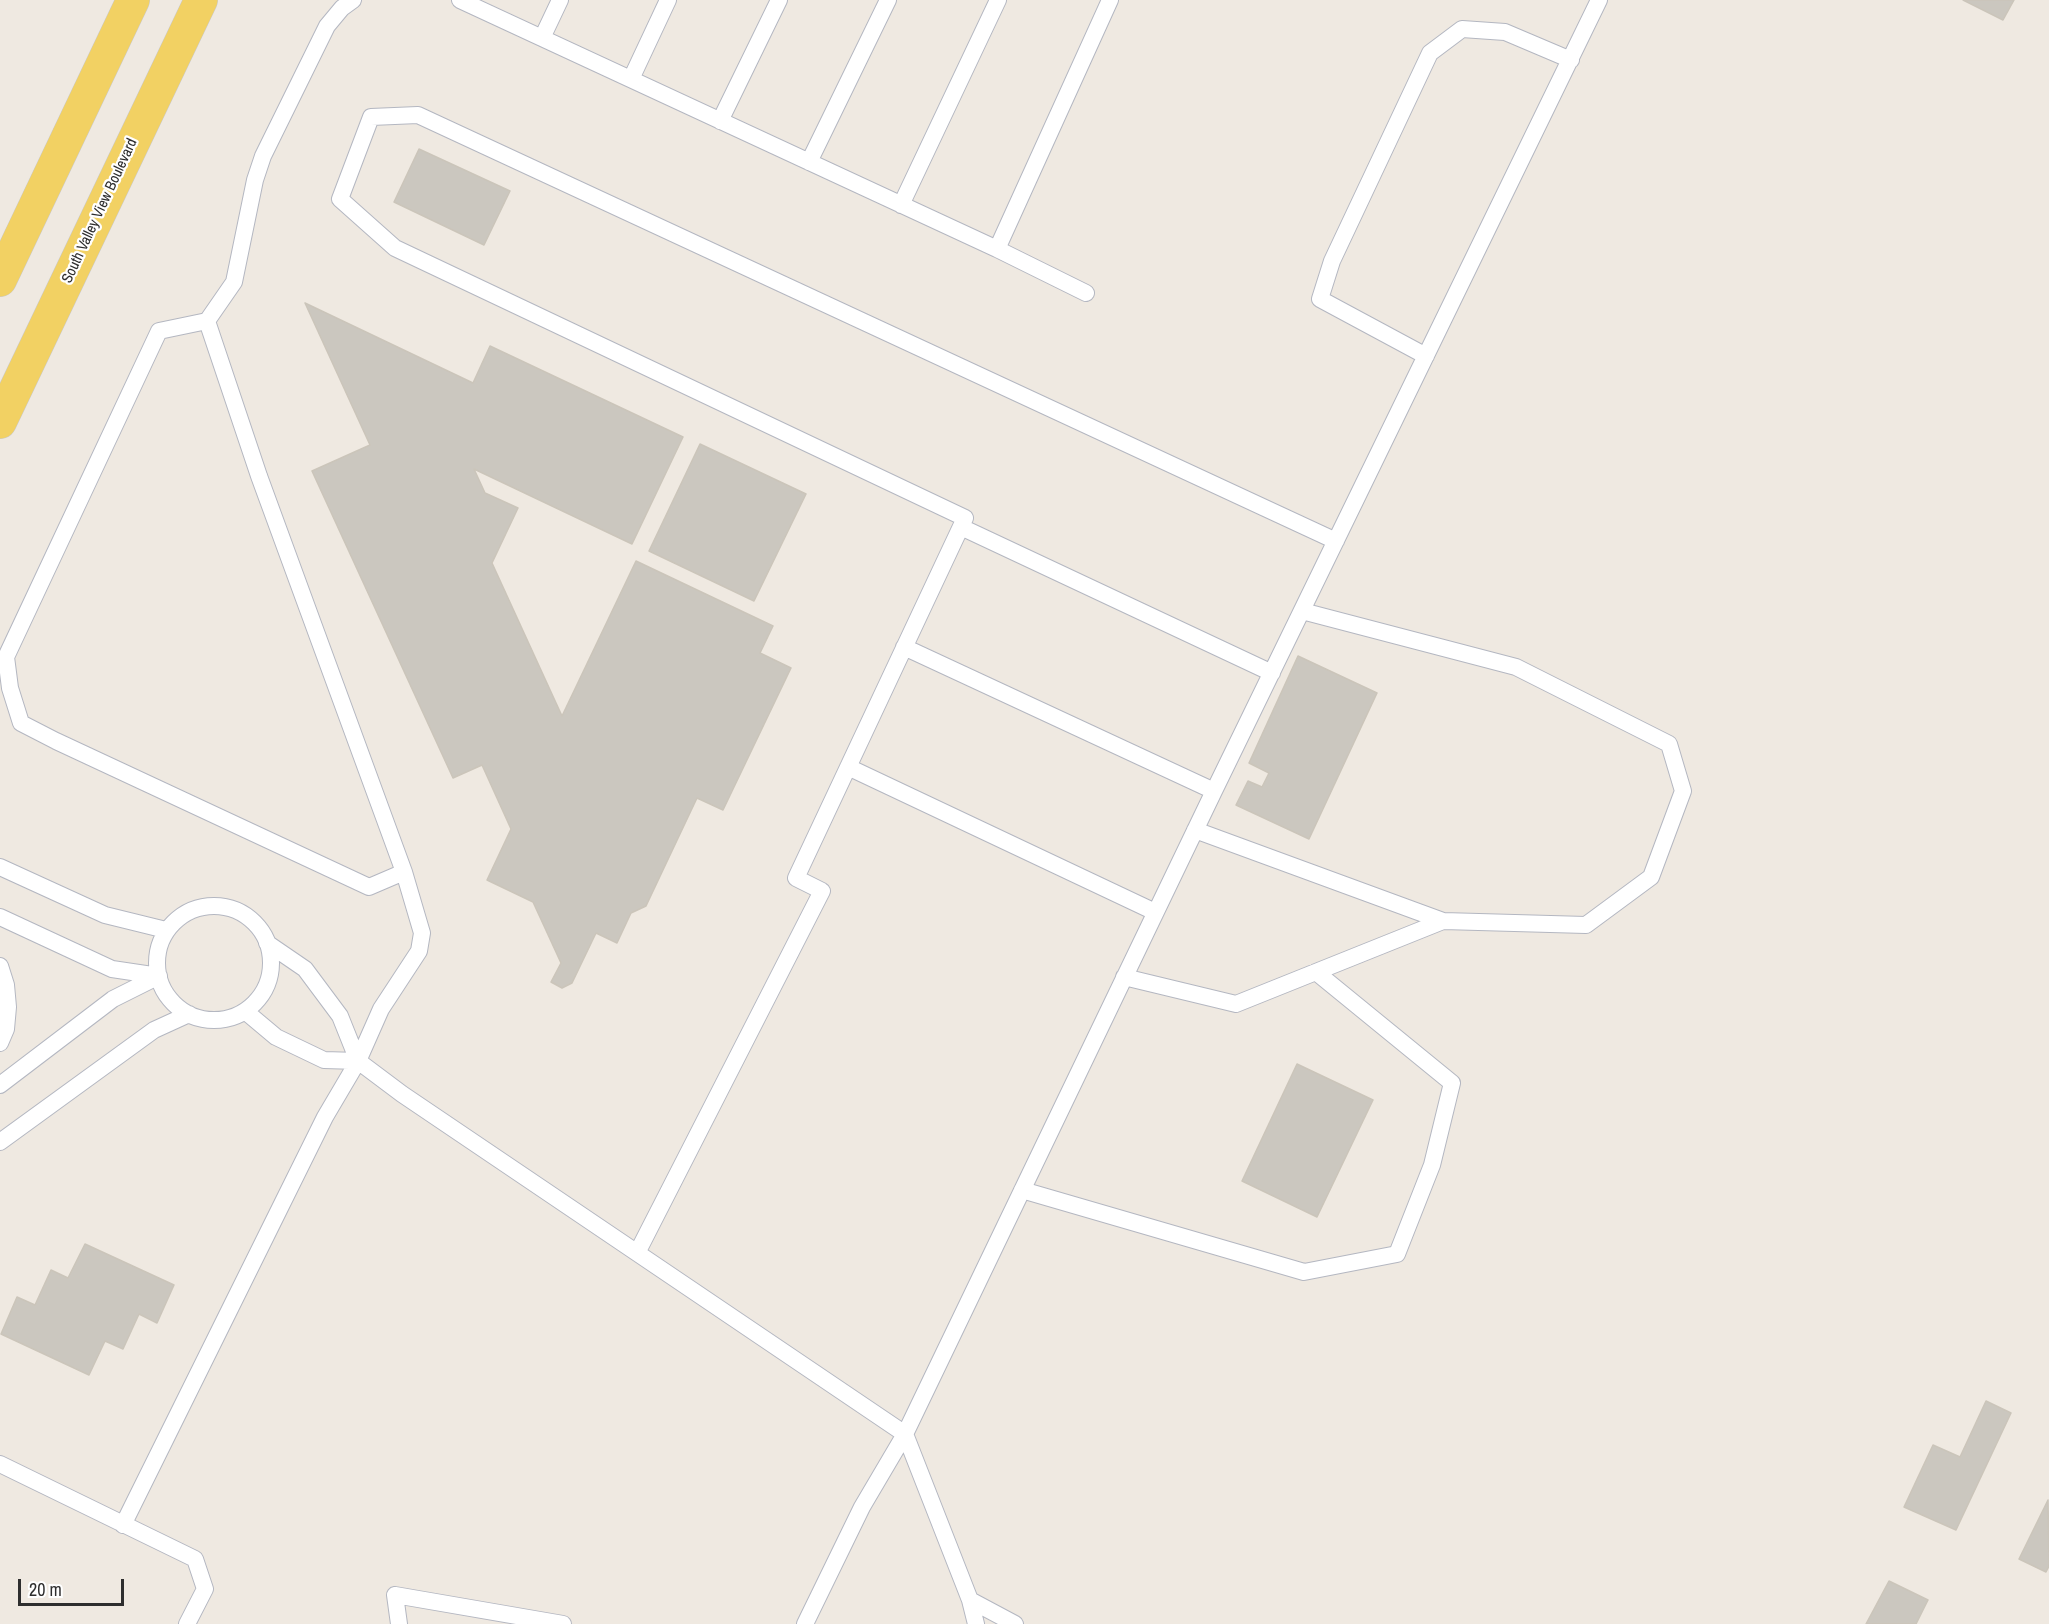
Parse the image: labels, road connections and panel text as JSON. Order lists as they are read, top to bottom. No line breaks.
{"streets":{"main road":["South Valley View Boulevard"]},"scale_bar":"20 m"}
